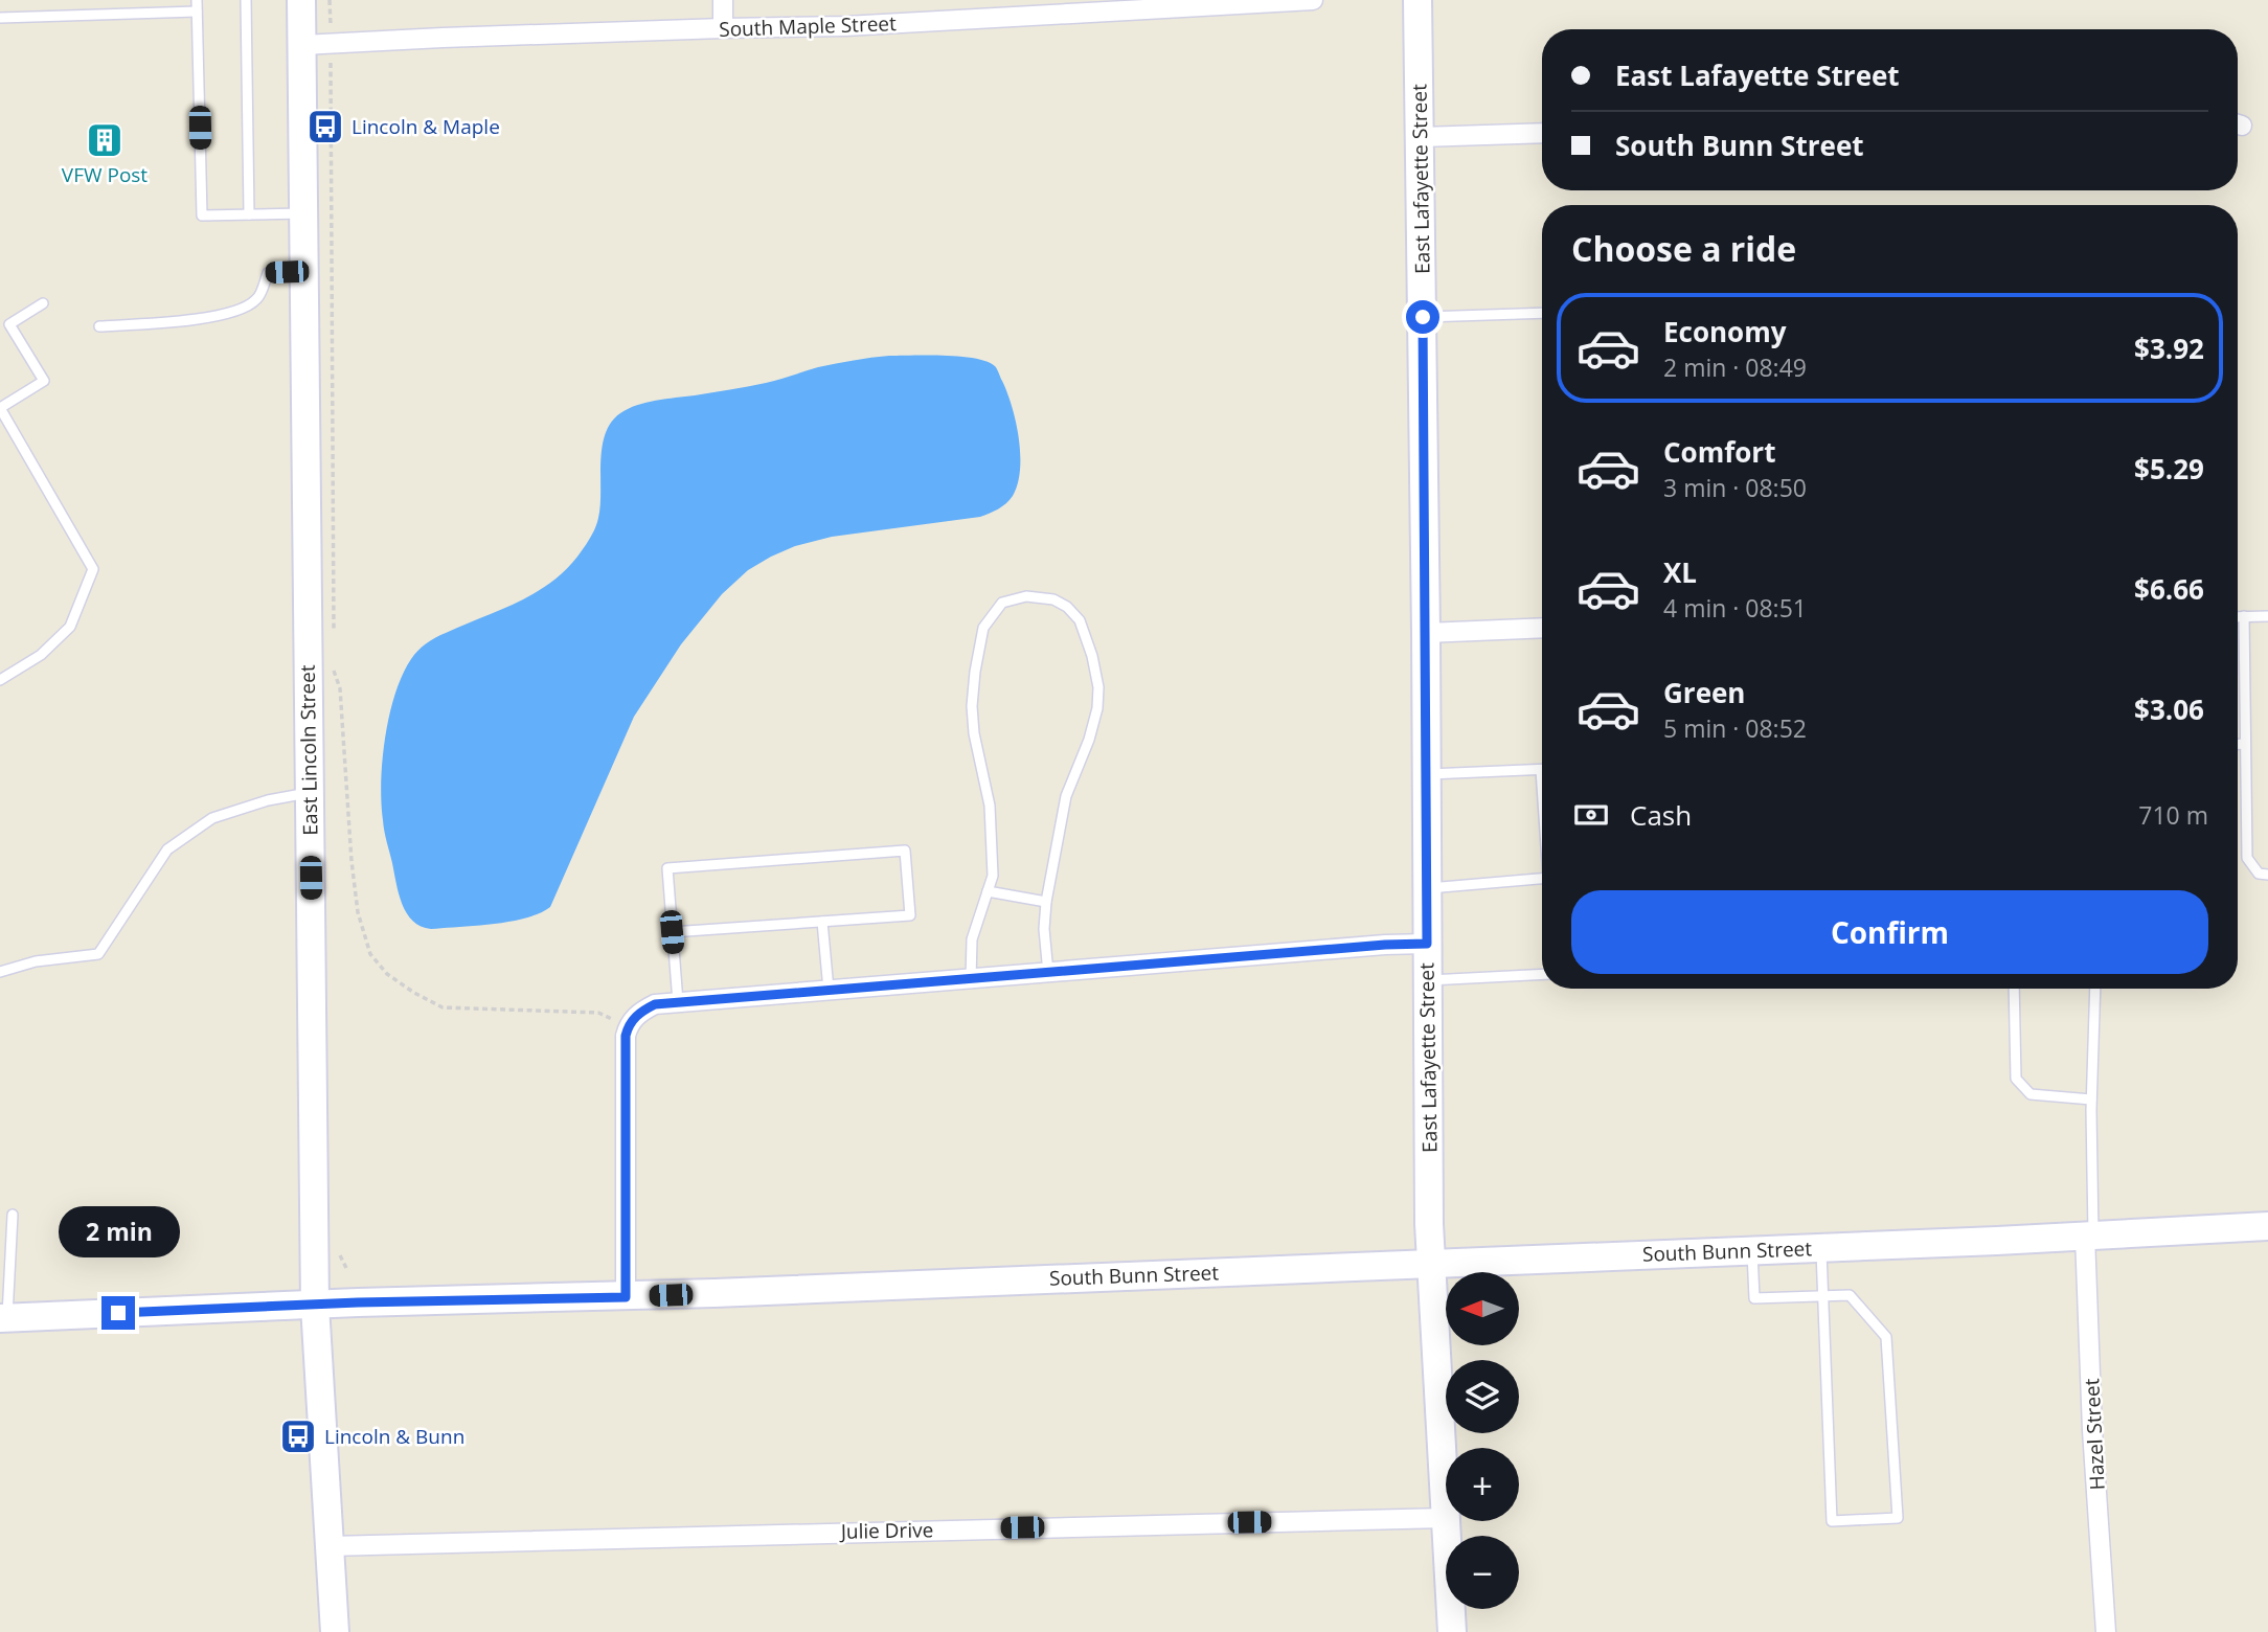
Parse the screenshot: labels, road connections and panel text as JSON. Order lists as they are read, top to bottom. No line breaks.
{"streets":{"street":["South Maple Street","East Lafayette Street","East Lincoln Street","South Bunn Street","Hazel Street","Julie Drive"]},"crossings":[["South Maple Street","East Lincoln Street"],["East Lafayette Street","South Bunn Street"],["East Lafayette Street","Julie Drive"],["East Lincoln Street","South Bunn Street"],["East Lincoln Street","Julie Drive"],["South Bunn Street","Hazel Street"]],"places":{"bus stop":["Lincoln & Maple","Lincoln & Bunn"],"building":["VFW Post"]},"north":"left","page":{"banner":["East Lafayette Street","South Bunn Street"],"heading":"Choose a ride","list":[{"name":"Economy","note":"2 min · 08:49","value":"$3.92"},{"name":"Comfort","note":"3 min · 08:50","value":"$5.29"},{"name":"XL","note":"4 min · 08:51","value":"$6.66"},{"name":"Green","note":"5 min · 08:52","value":"$3.06"}],"pay":["Cash","710 m"],"buttons":"Confirm","bubble":"2 min","map_buttons":["+","−"]}}
